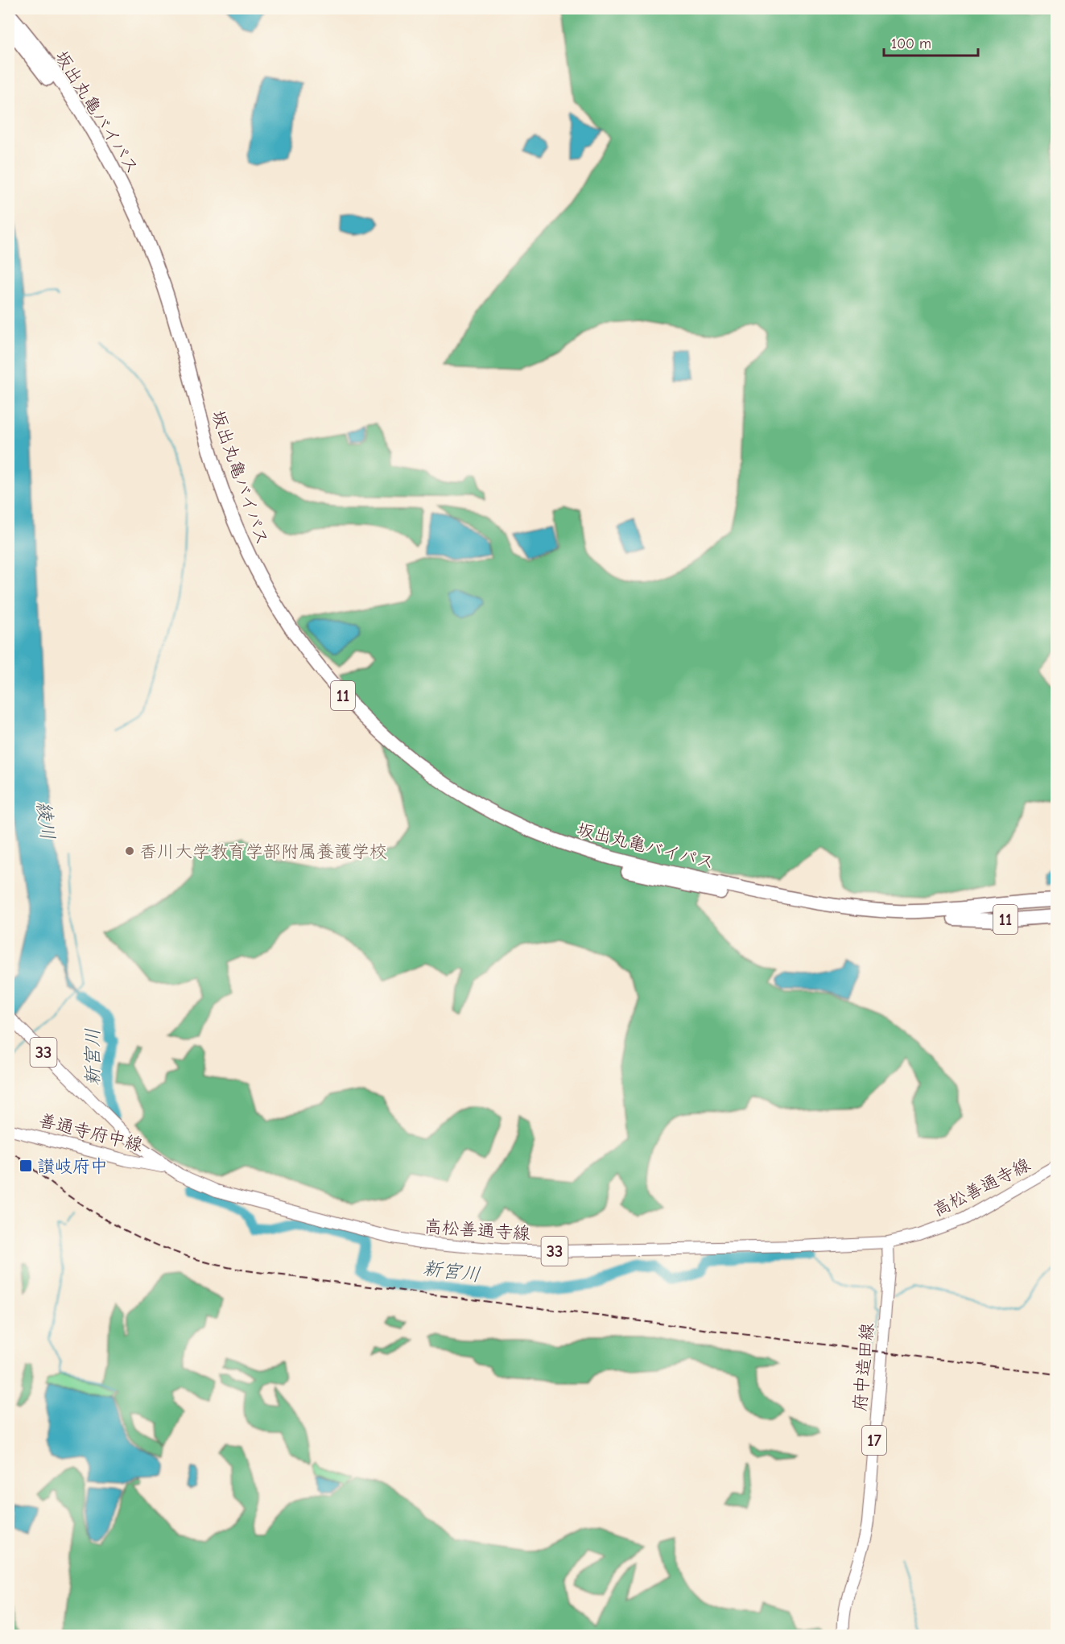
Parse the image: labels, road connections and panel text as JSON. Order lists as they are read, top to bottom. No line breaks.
{"streets":{"highway":["坂出丸亀バイパス","11"],"main road":["33","善通寺府中線","高松善通寺線","府中造田線","17"]},"crossings":[["坂出丸亀バイパス","11"],["善通寺府中線","高松善通寺線"],["高松善通寺線","府中造田線"]],"water":["綾川","新宮川"],"places":{"other":["香川大学教育学部附属養護学校"],"transit":["讃岐府中"]},"scale_bar":"100 m"}
